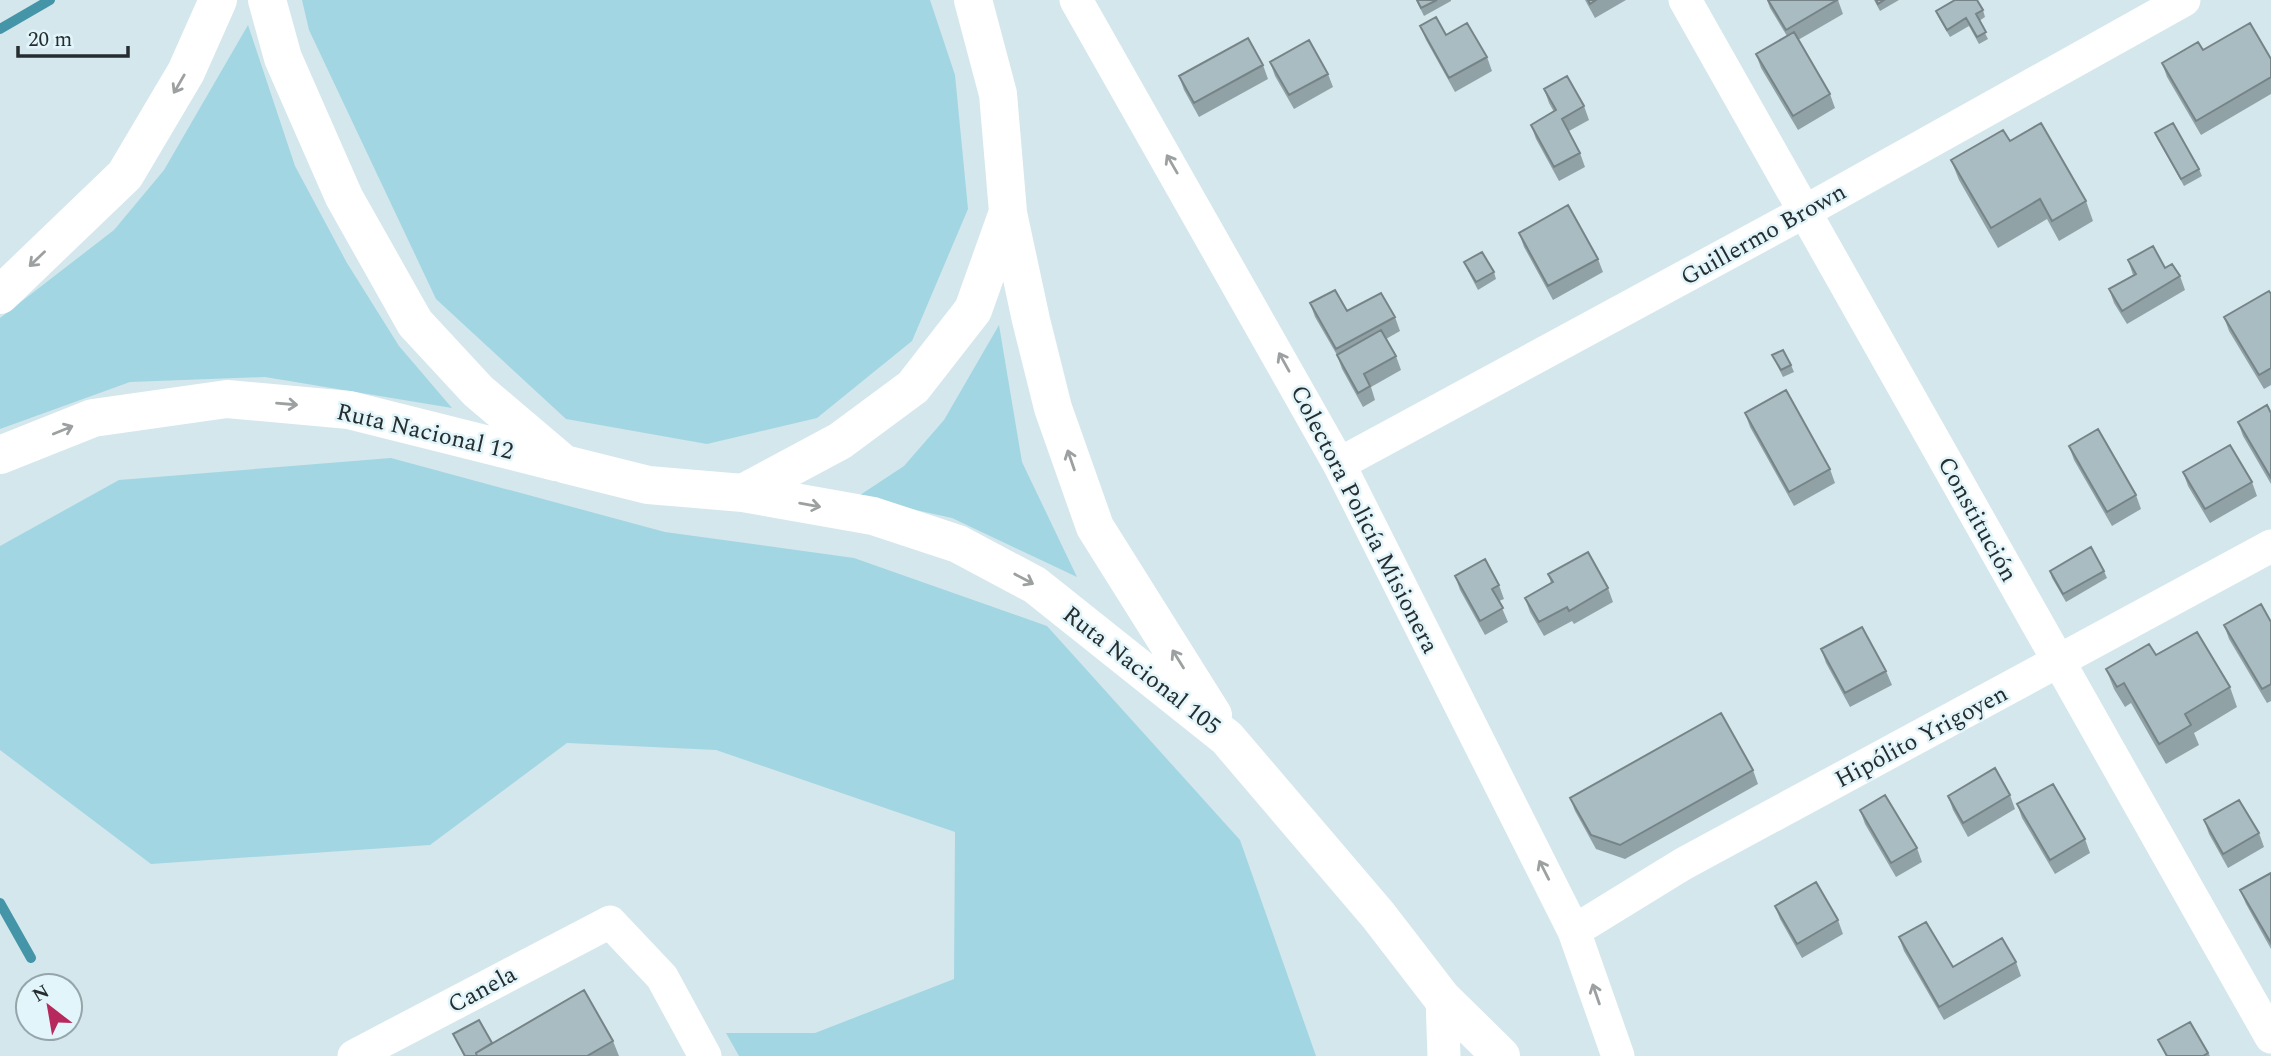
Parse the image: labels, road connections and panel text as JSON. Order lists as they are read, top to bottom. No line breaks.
{"streets":{"highway":["Ruta Nacional 12","Ruta Nacional 105"],"street":["Guillermo Brown","Colectora Policía Misionera","Constitución","Hipólito Yrigoyen","Canela"]},"crossings":[["Guillermo Brown","Colectora Policía Misionera"],["Guillermo Brown","Constitución"],["Ruta Nacional 12","Ruta Nacional 105"],["Colectora Policía Misionera","Hipólito Yrigoyen"],["Constitución","Hipólito Yrigoyen"]],"one_way":["Ruta Nacional 12","Colectora Policía Misionera","Ruta Nacional 105"],"scale_bar":"20 m","north":"top left"}
